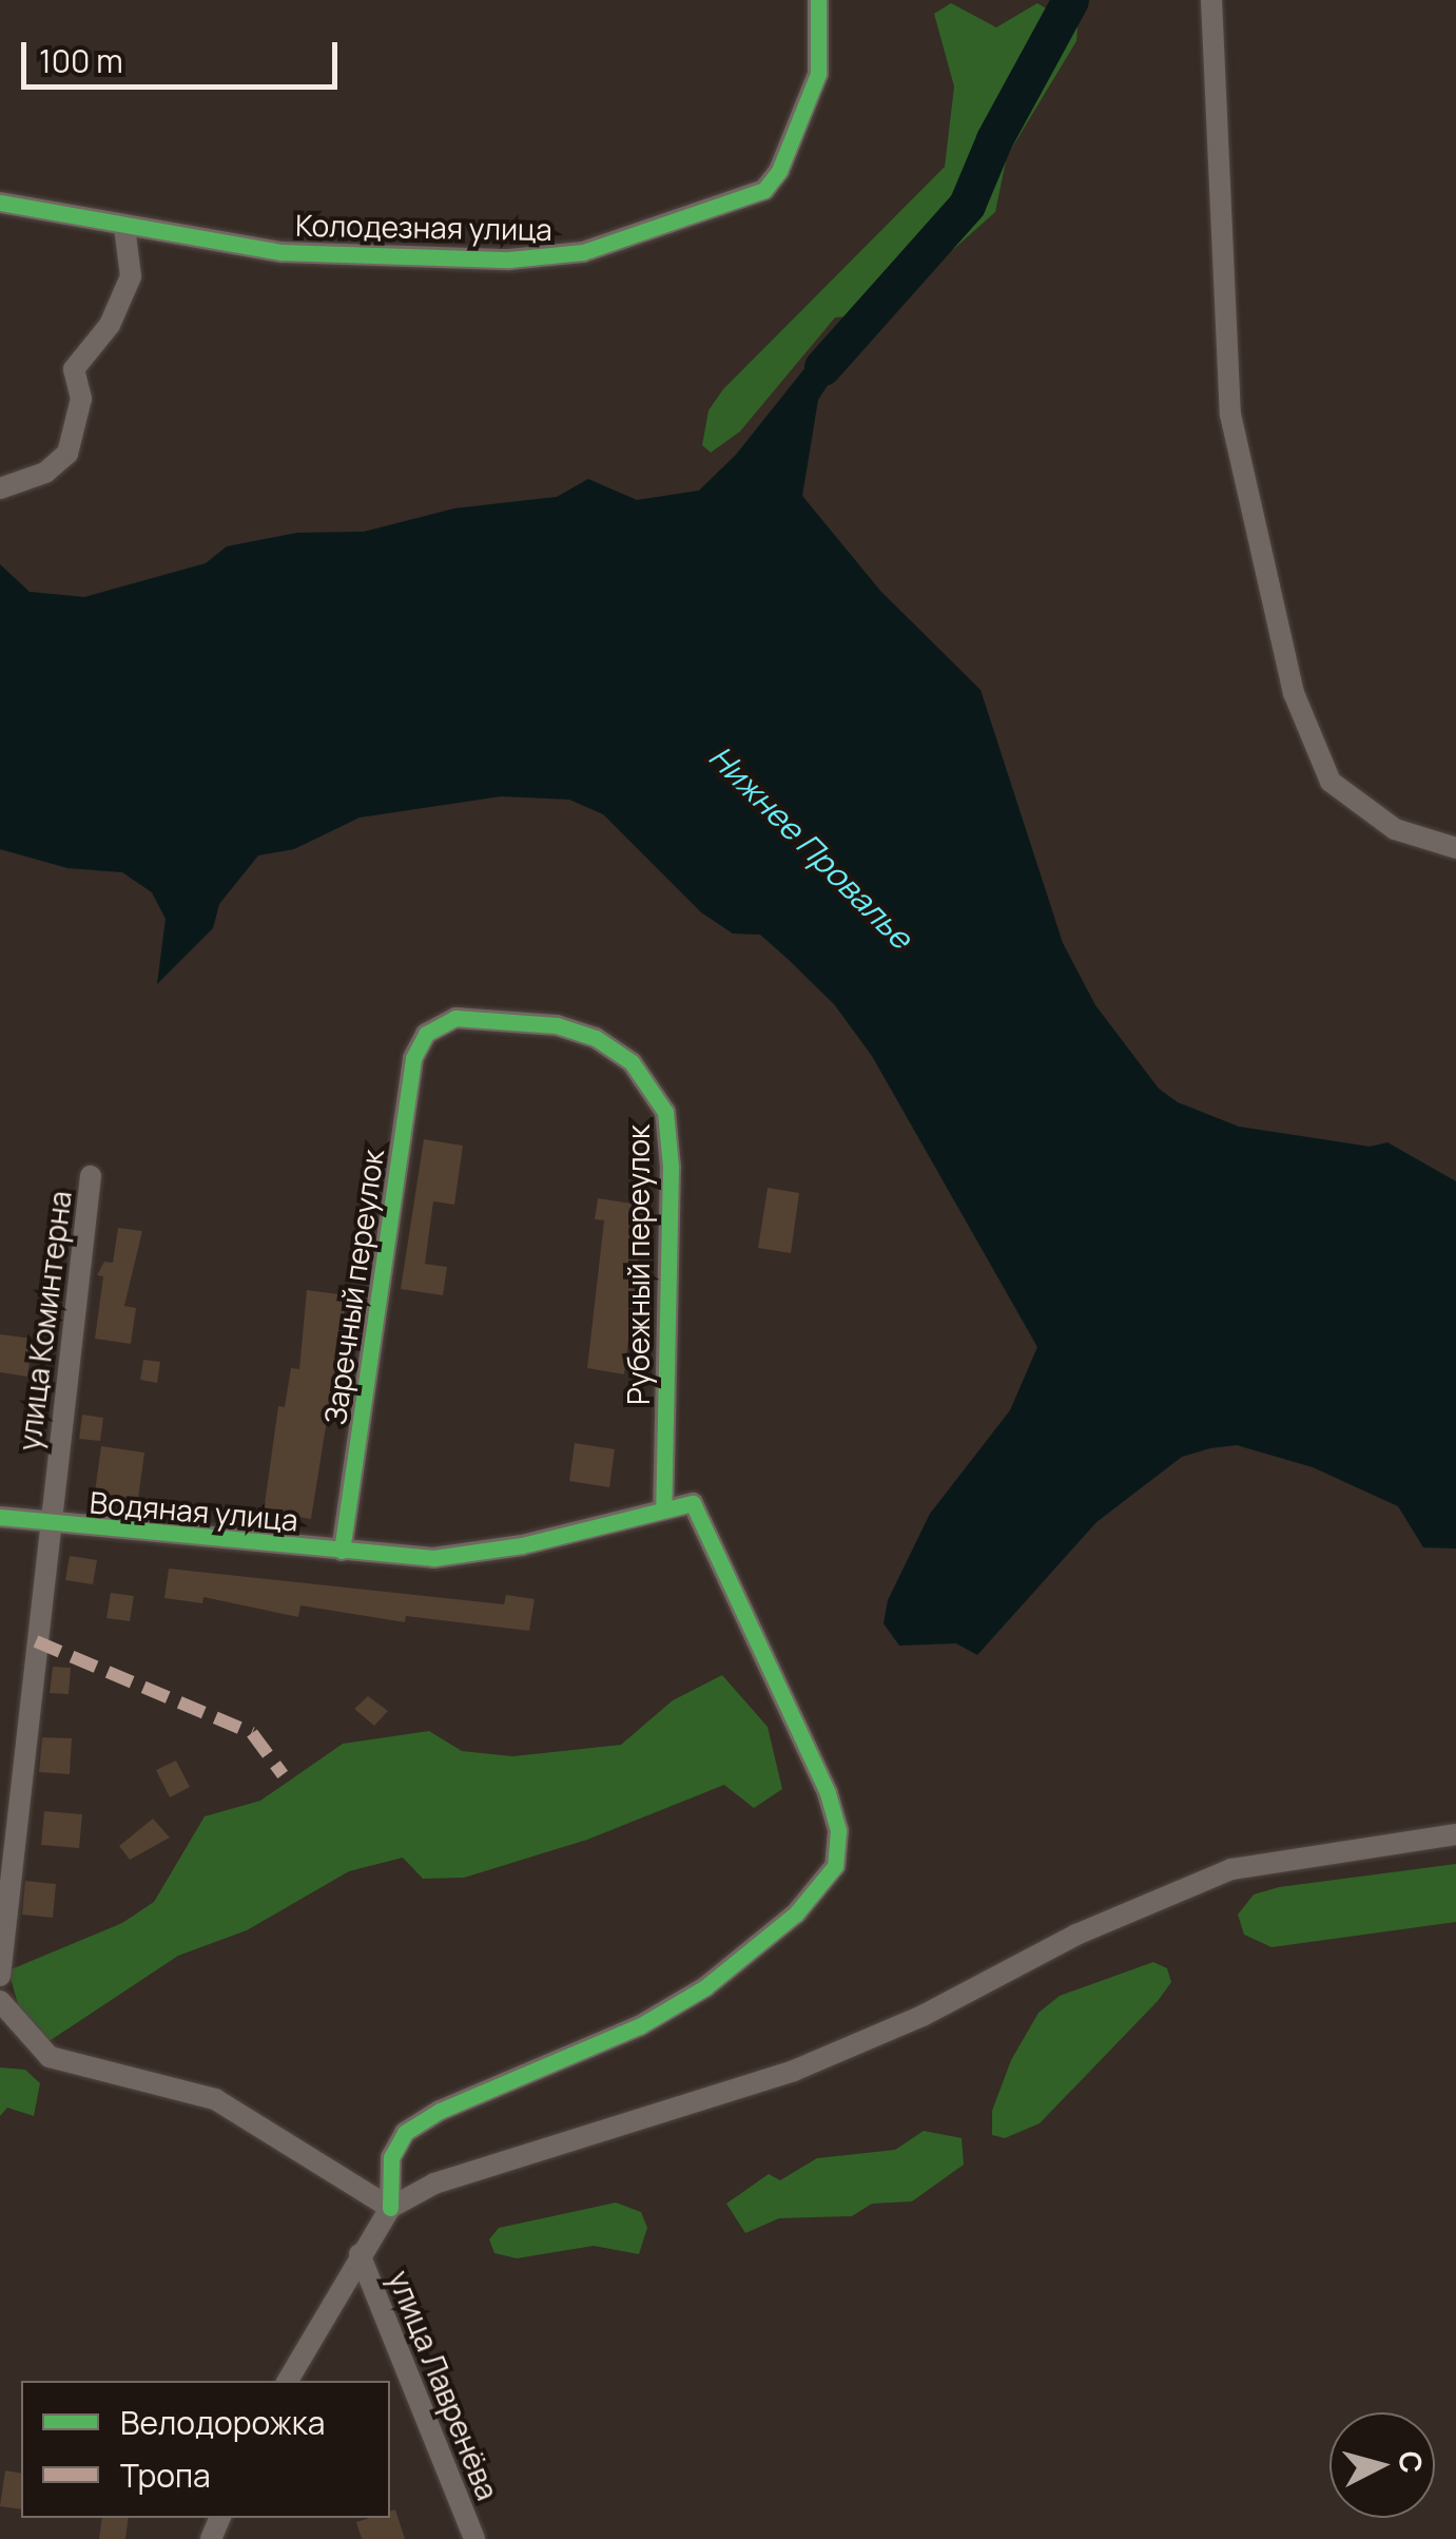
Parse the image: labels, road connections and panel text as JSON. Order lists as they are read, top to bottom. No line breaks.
{"streets":{"street":["Колодезная улица","Рубежный переулок","Заречный переулок","улица Коминтерна","Водяная улица","улица Лавренёва"]},"crossings":[["Рубежный переулок","Заречный переулок"],["Рубежный переулок","Водяная улица"],["Заречный переулок","Водяная улица"],["улица Коминтерна","Водяная улица"]],"water":["Нижнее Провалье"],"legend":["Велодорожка","Тропа"],"scale_bar":"100 m","north":"right"}
